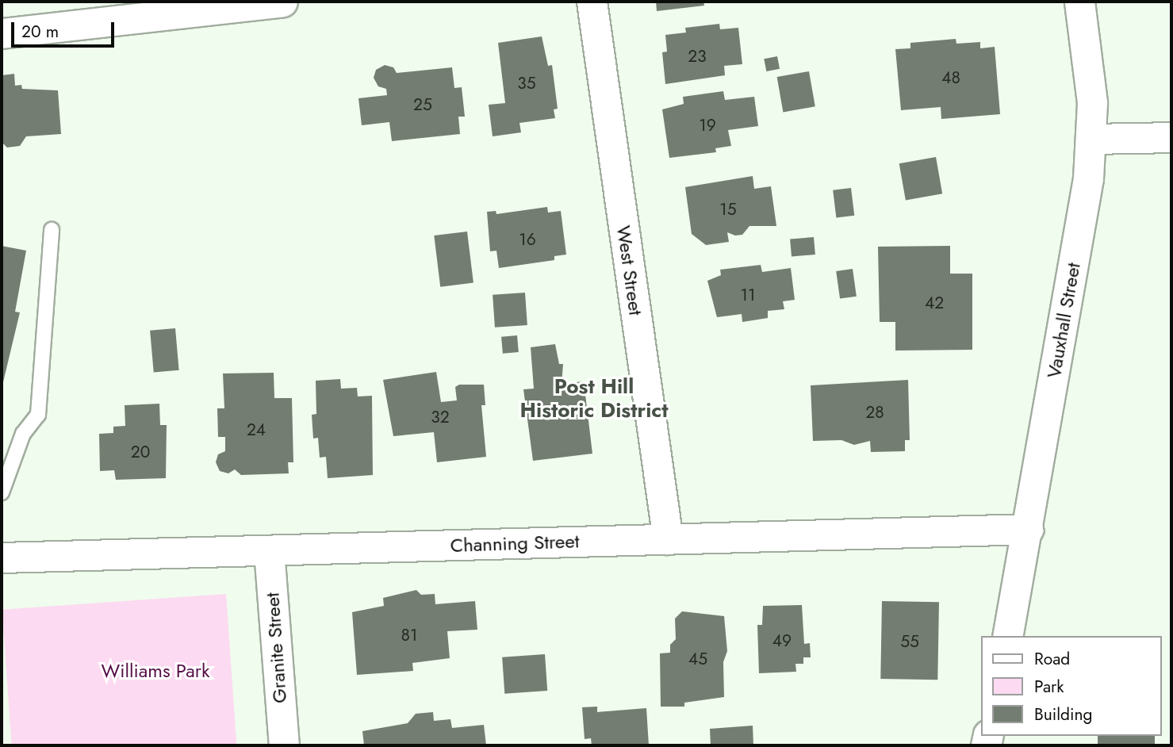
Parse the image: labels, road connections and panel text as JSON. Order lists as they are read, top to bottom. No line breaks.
{"streets":{"street":["West Street","Vauxhall Street","Channing Street","Granite Street"]},"crossings":[["West Street","Channing Street"],["Vauxhall Street","Channing Street"],["Channing Street","Granite Street"]],"districts":["Post Hill Historic District"],"parks":["Williams Park"],"house_numbers":["23","48","35","25","19","15","16","11","42","28","32","24","20","81","49","55","45"],"legend":["Road","Park","Building"],"scale_bar":"20 m"}
